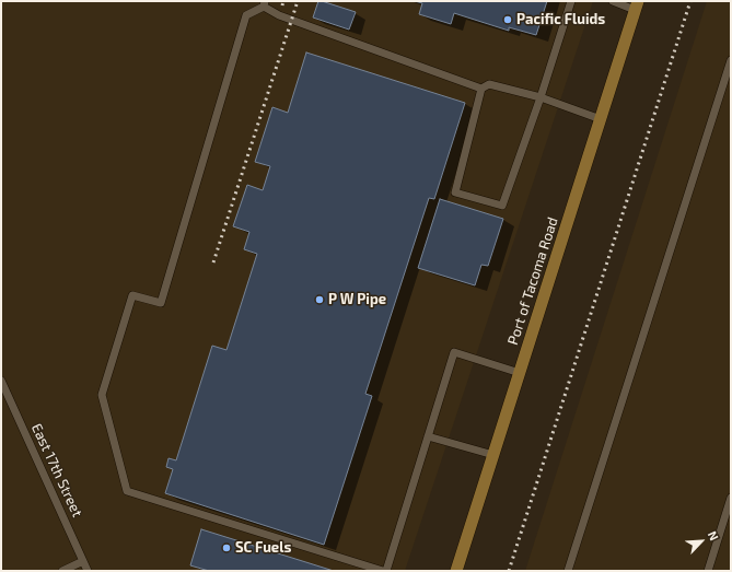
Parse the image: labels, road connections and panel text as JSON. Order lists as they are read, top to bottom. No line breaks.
{"streets":{"main road":["Port of Tacoma Road"],"lane":["East 17th Street"]},"places":["Pacific Fluids","P W Pipe","SC Fuels"],"north":"top right"}
